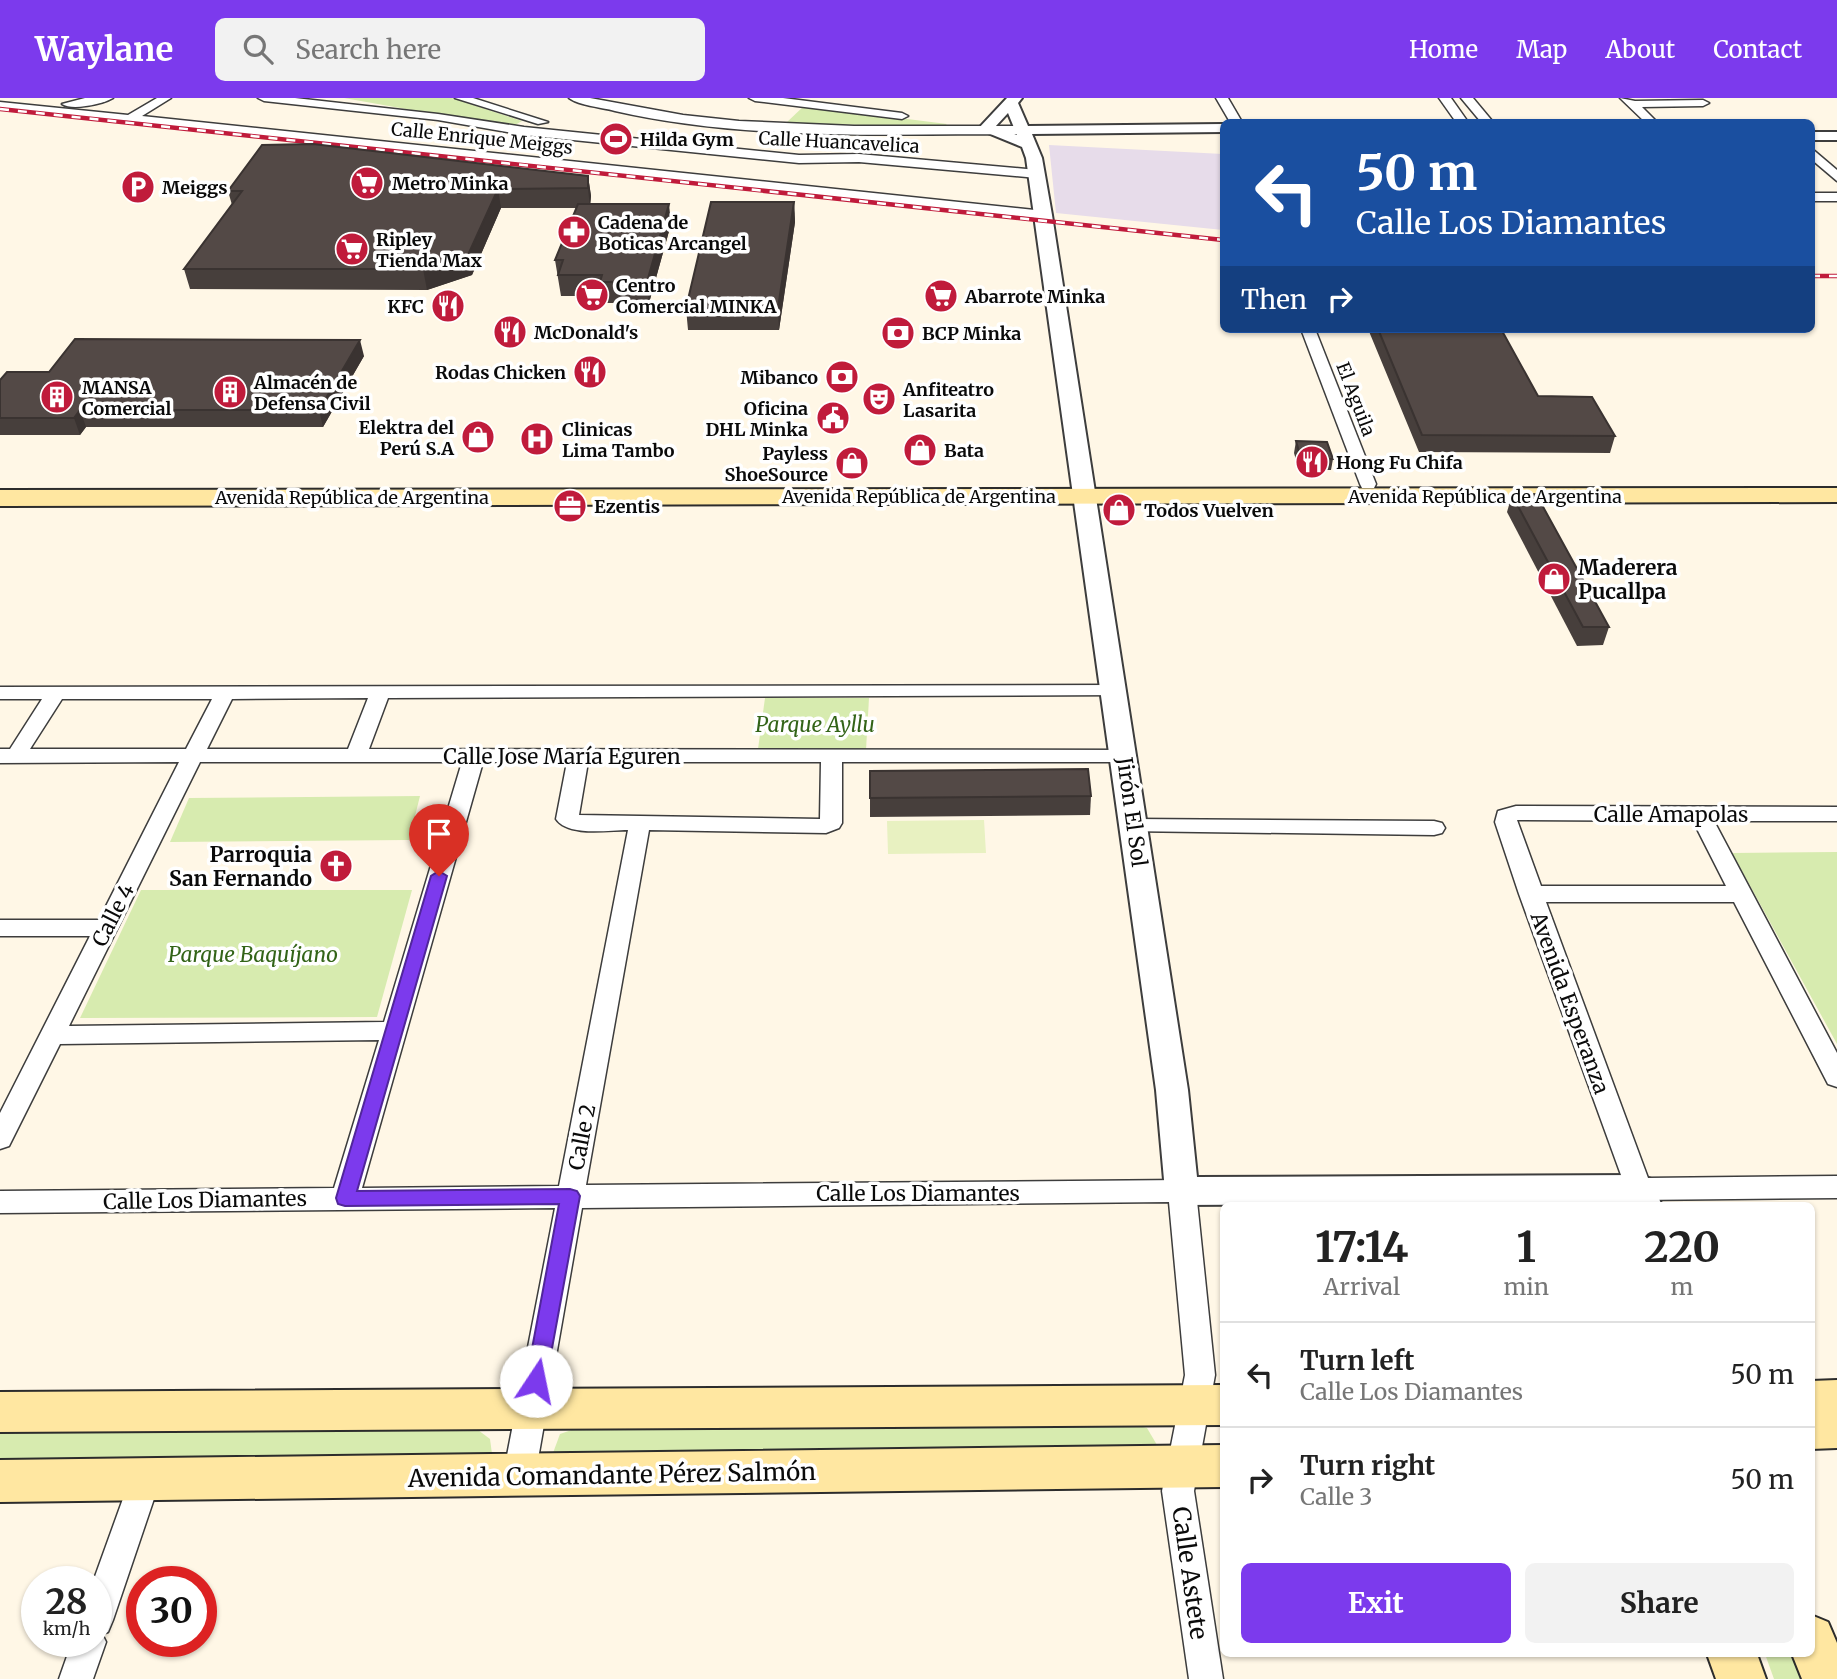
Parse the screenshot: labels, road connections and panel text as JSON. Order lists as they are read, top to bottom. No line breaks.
{"streets":{"main road":["Avenida República de Argentina","Avenida Comandante Pérez Salmón"],"street":["Calle Enrique Meiggs","Calle Huancavelica","El Aguila","Calle Jose María Eguren","Jirón El Sol","Calle Amapolas","Calle 4","Avenida Esperanza","Calle 2","Calle Los Diamantes","Calle Astete"]},"crossings":[["Calle Enrique Meiggs","Jirón El Sol"],["Calle Huancavelica","Jirón El Sol"],["El Aguila","Avenida República de Argentina"],["Avenida República de Argentina","Jirón El Sol"],["Calle Jose María Eguren","Jirón El Sol"],["Calle Jose María Eguren","Calle 4"],["Jirón El Sol","Calle Los Diamantes"],["Jirón El Sol","Avenida Comandante Pérez Salmón"],["Jirón El Sol","Calle Astete"],["Calle Amapolas","Avenida Esperanza"],["Avenida Esperanza","Calle Los Diamantes"],["Calle 2","Calle Los Diamantes"],["Calle 2","Avenida Comandante Pérez Salmón"],["Avenida Comandante Pérez Salmón","Calle Astete"]],"parks":["Parque Ayllu","Parque Baquíjano"],"places":{"sports":["Hilda Gym"],"supermarket":["Metro Minka","Ripley Tienda Max","Centro Comercial MINKA","Abarrote Minka"],"parking":["Meiggs"],"pharmacy":["Cadena de Boticas Arcangel"],"restaurant":["KFC","McDonald's","Rodas Chicken","Hong Fu Chifa"],"bank":["BCP Minka","Mibanco"],"building":["Almacén de Defensa Civil","MANSA Comercial"],"theatre":["Anfiteatro Lasarita"],"public building":["Oficina DHL Minka"],"shop":["Elektra del Perú S.A","Bata","Payless ShoeSource","Todos Vuelven","Maderera Pucallpa"],"hospital":["Clinicas Lima Tambo"],"office":["Ezentis"],"church":["Parroquia San Fernando"]},"page":{"header":"Waylane","search":"Search here","nav":["Home","Map","About","Contact"],"turn":["50 m","Calle Los Diamantes"],"then":"Then","eta":["17:14","Arrival","1","min","220","m"],"list":[{"name":"Turn left","note":"Calle Los Diamantes","value":"50 m"},{"name":"Turn right","note":"Calle 3","value":"50 m"}],"buttons":["Exit","Share"],"speed":"28 km/h","limit":"30"}}
